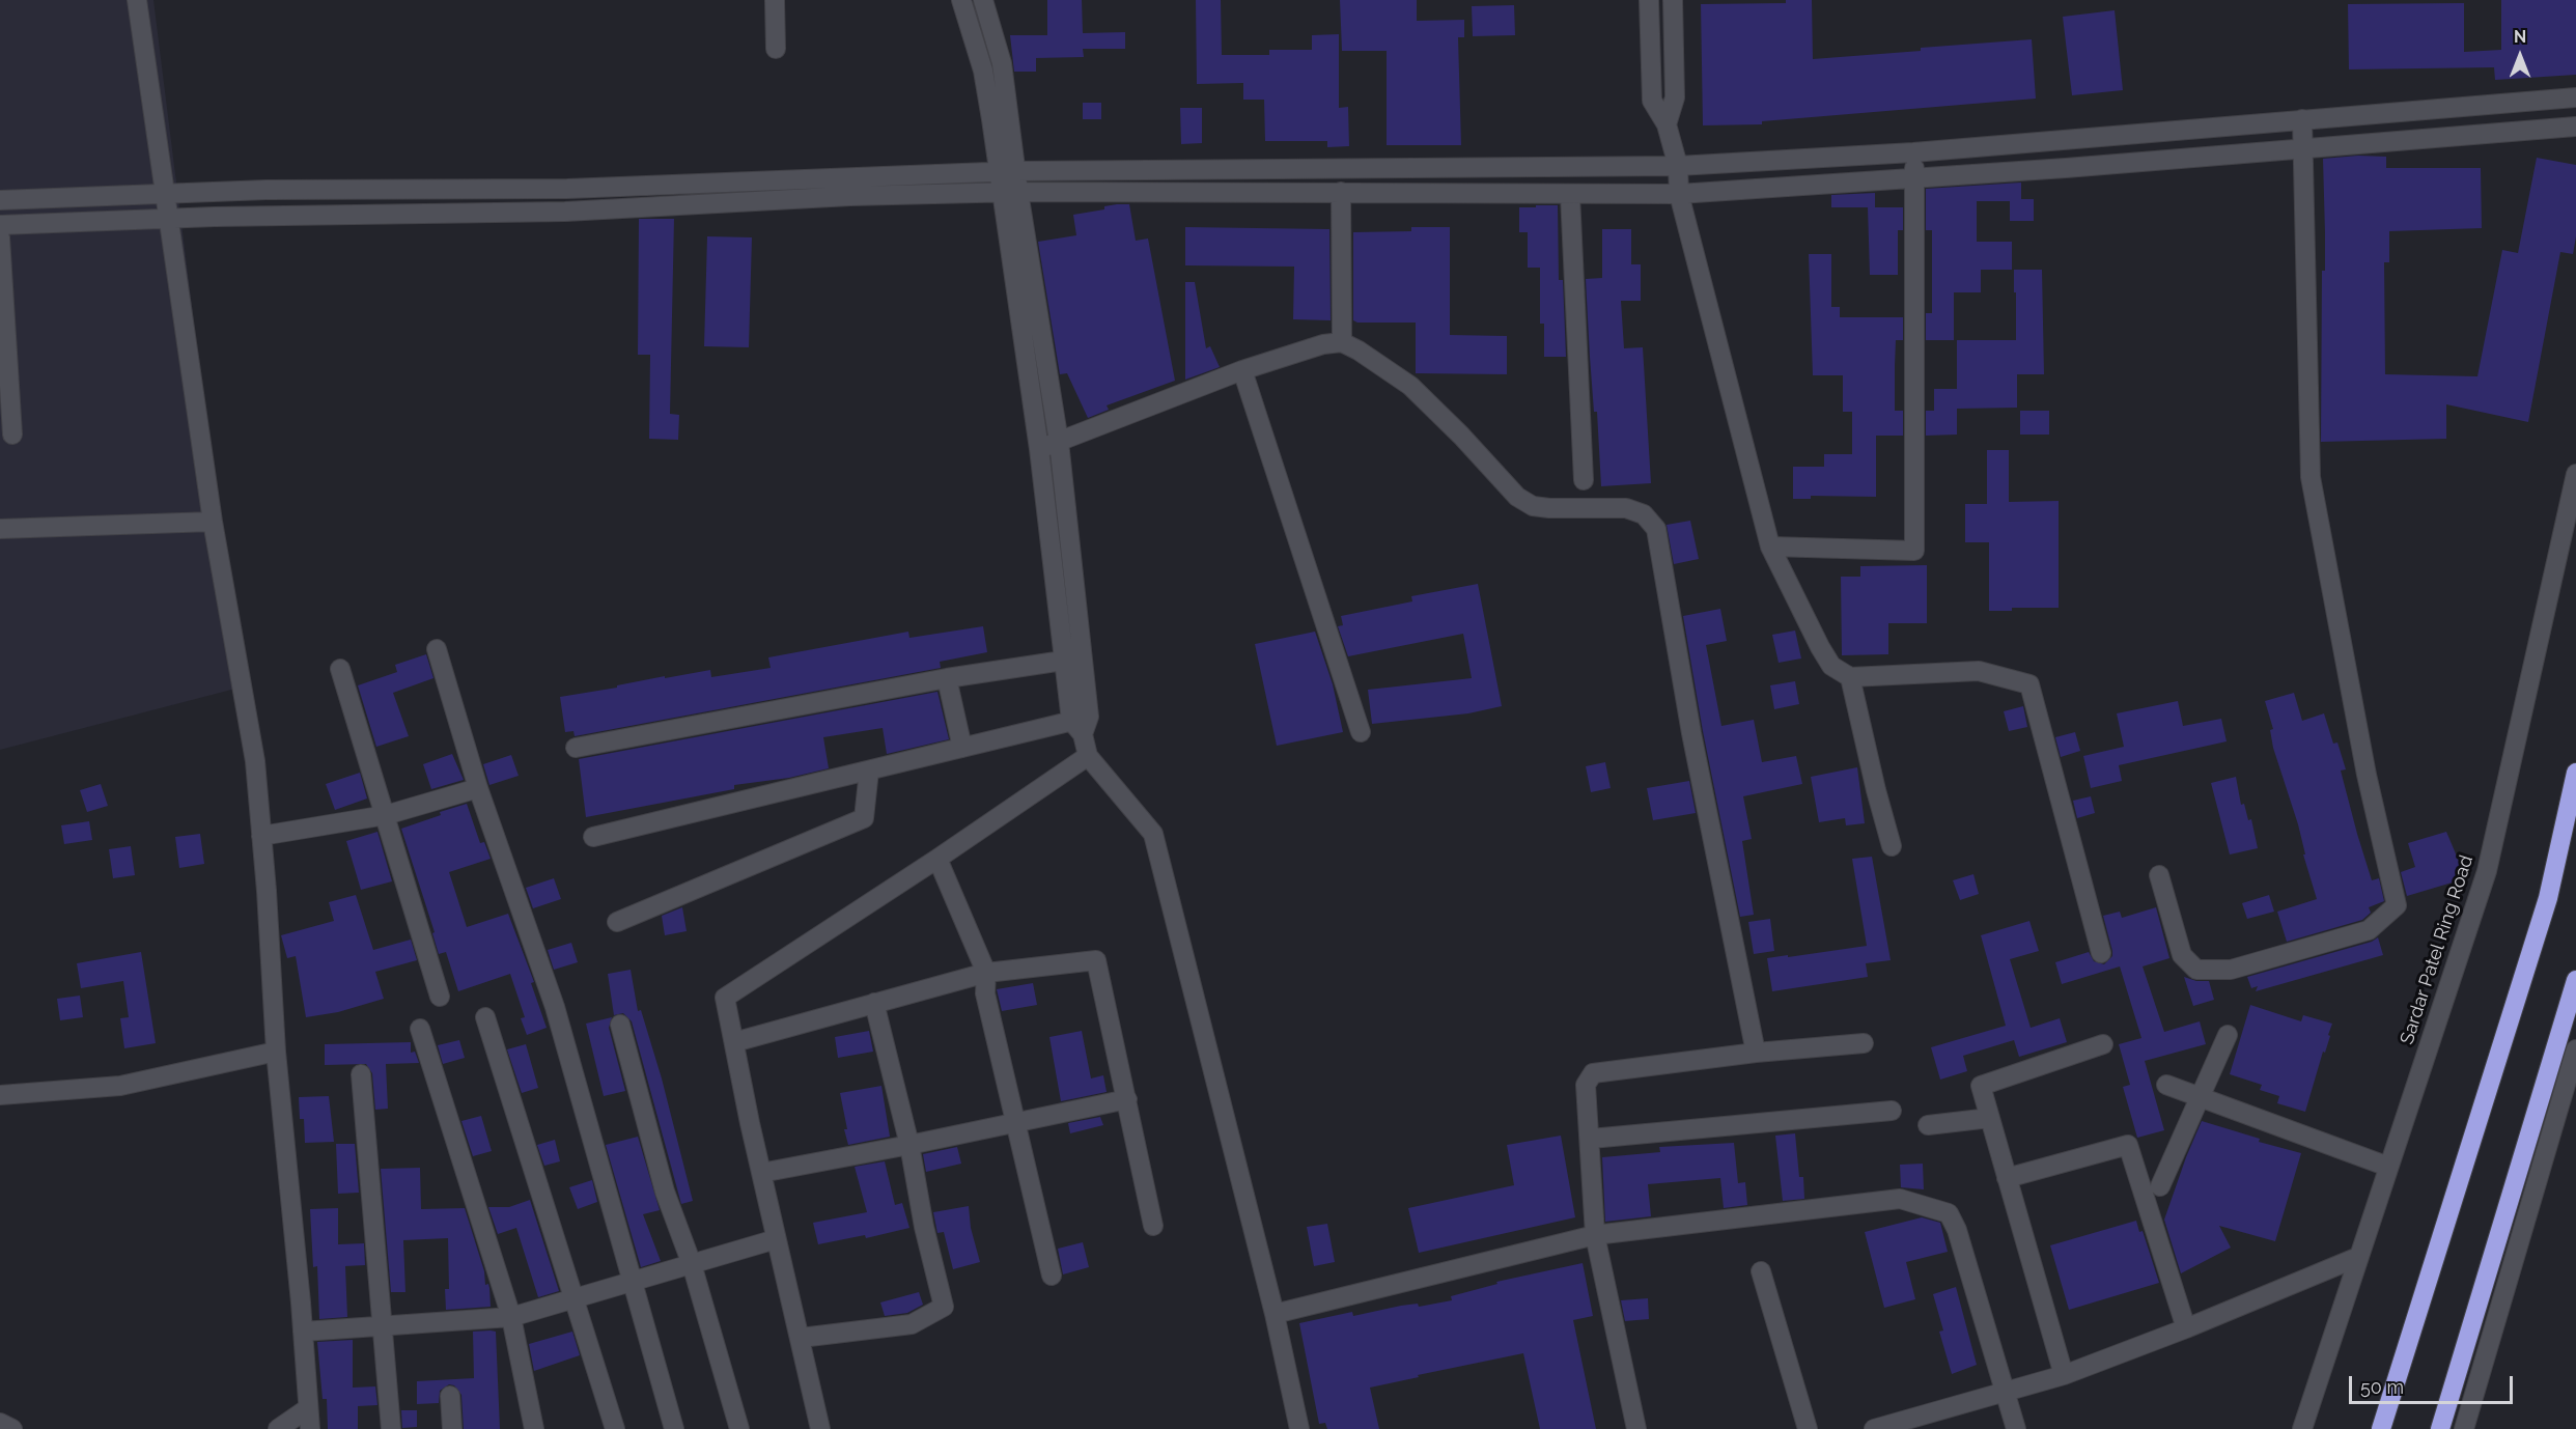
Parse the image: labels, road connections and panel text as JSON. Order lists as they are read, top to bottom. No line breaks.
{"streets":{"street":["Sardar Patel Ring Road"]},"scale_bar":"50 m","north":"top"}
